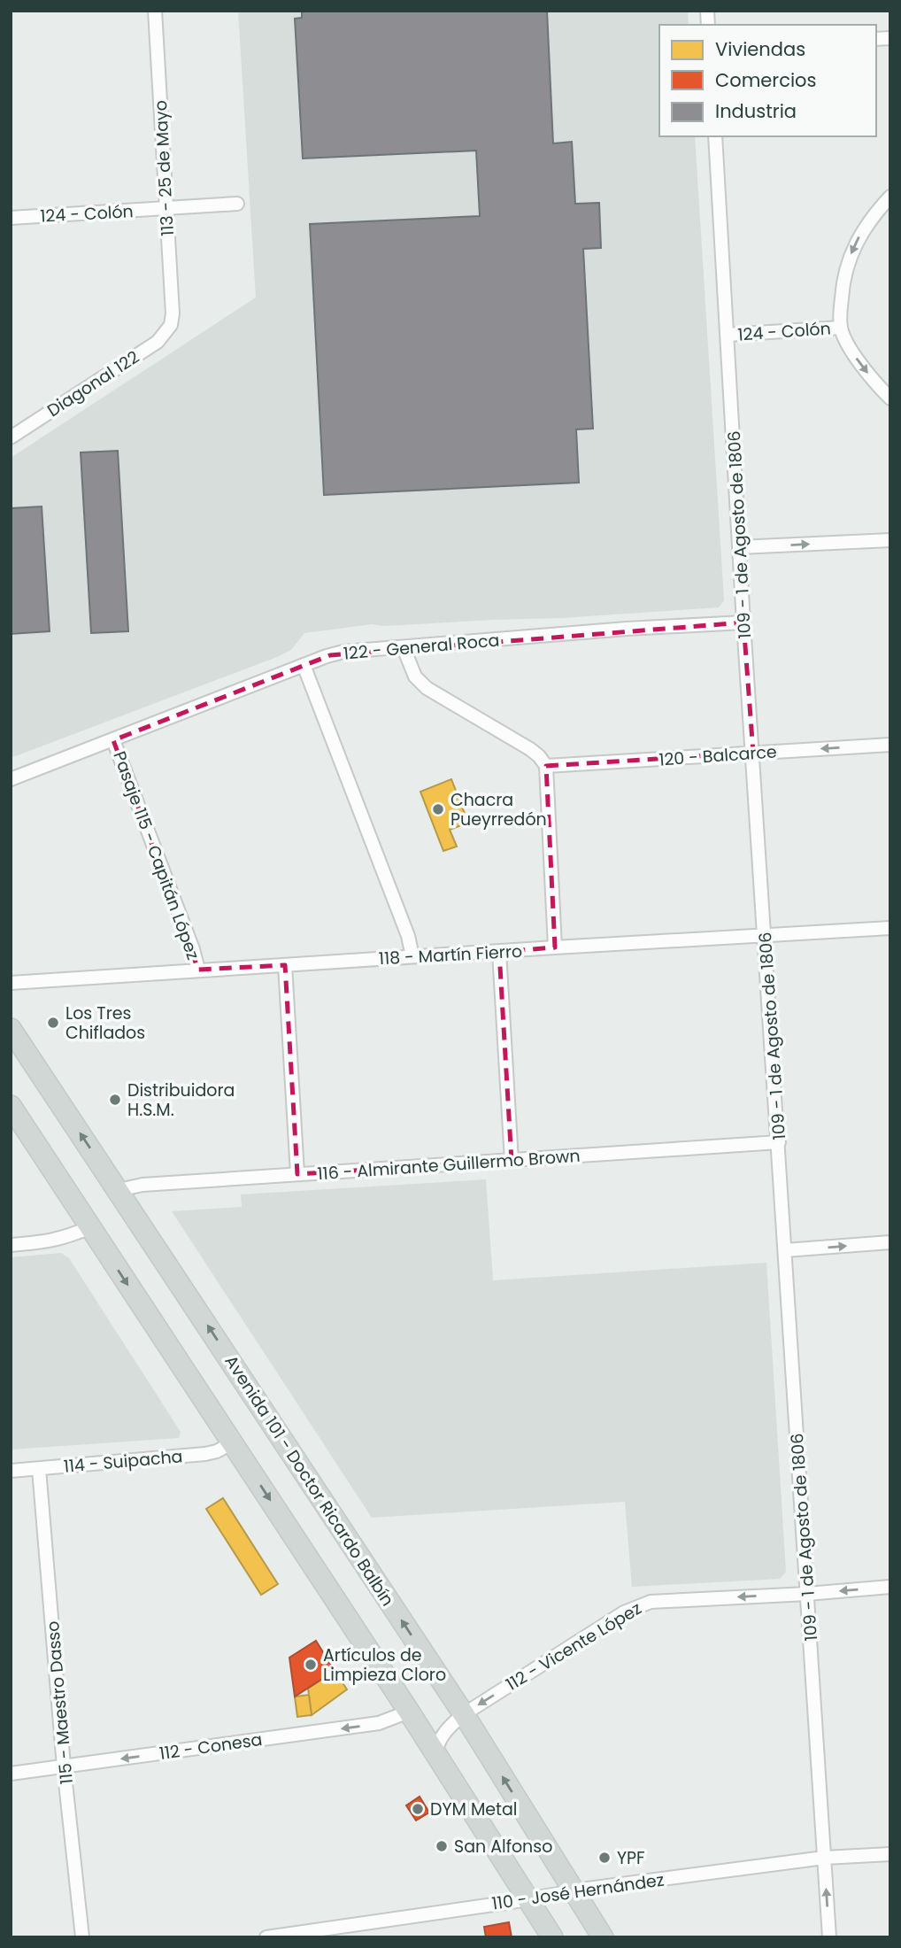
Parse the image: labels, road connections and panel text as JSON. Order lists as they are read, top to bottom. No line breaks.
{"streets":{"main road":["Avenida 101 - Doctor Ricardo Balbín"],"street":["113 - 25 de Mayo","124 - Colón","Diagonal 122","109 - 1 de Agosto de 1806","122 - General Roca","120 - Balcarce","Pasaje 115 - Capitán López","118 - Martín Fierro","116 - Almirante Guillermo Brown","114 - Suipacha","112 - Vicente López","115 - Maestro Dasso","112 - Conesa","110 - José Hernández"]},"crossings":[["113 - 25 de Mayo","124 - Colón"],["113 - 25 de Mayo","Diagonal 122"],["124 - Colón","109 - 1 de Agosto de 1806"],["109 - 1 de Agosto de 1806","122 - General Roca"],["109 - 1 de Agosto de 1806","120 - Balcarce"],["109 - 1 de Agosto de 1806","118 - Martín Fierro"],["109 - 1 de Agosto de 1806","116 - Almirante Guillermo Brown"],["109 - 1 de Agosto de 1806","112 - Vicente López"],["109 - 1 de Agosto de 1806","110 - José Hernández"],["122 - General Roca","Pasaje 115 - Capitán López"],["Pasaje 115 - Capitán López","118 - Martín Fierro"],["116 - Almirante Guillermo Brown","Avenida 101 - Doctor Ricardo Balbín"],["114 - Suipacha","115 - Maestro Dasso"],["Avenida 101 - Doctor Ricardo Balbín","112 - Vicente López"],["Avenida 101 - Doctor Ricardo Balbín","110 - José Hernández"],["115 - Maestro Dasso","112 - Conesa"]],"one_way":["120 - Balcarce","112 - Vicente López","112 - Conesa"],"places":["Chacra Pueyrredón","Los Tres Chiflados","Distribuidora H.S.M.","Artículos de Limpieza Cloro","DYM Metal","San Alfonso","YPF"],"legend":["Viviendas","Comercios","Industria"]}
